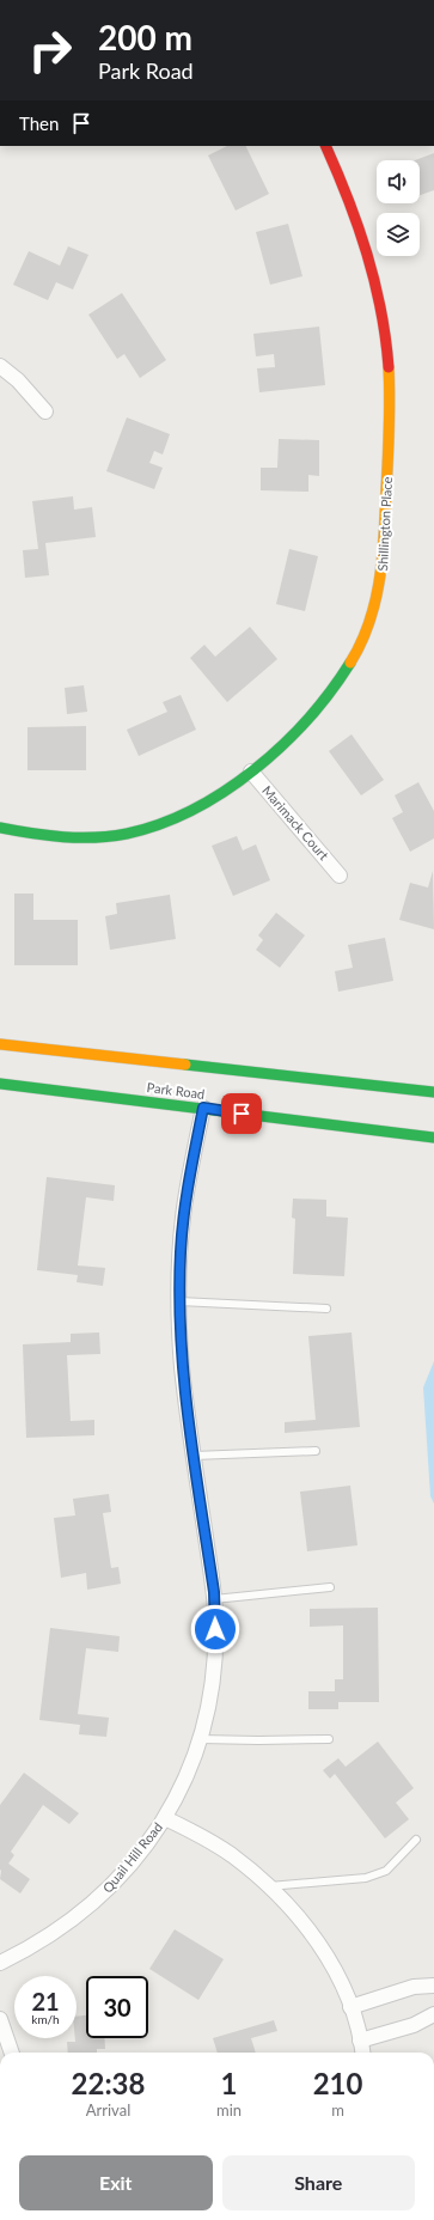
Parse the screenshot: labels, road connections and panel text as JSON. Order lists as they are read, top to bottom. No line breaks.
{"streets":{"street":["Shillington Place","Marimack Court","Park Road","Quail Hill Road"]},"crossings":[["Shillington Place","Marimack Court"],["Park Road","Quail Hill Road"]],"page":{"turn":["200 m","Park Road"],"then":"Then","speed":"21 km/h","limit":"30","eta":["22:38","Arrival","1","min","210","m"],"buttons":["Exit","Share"]}}
